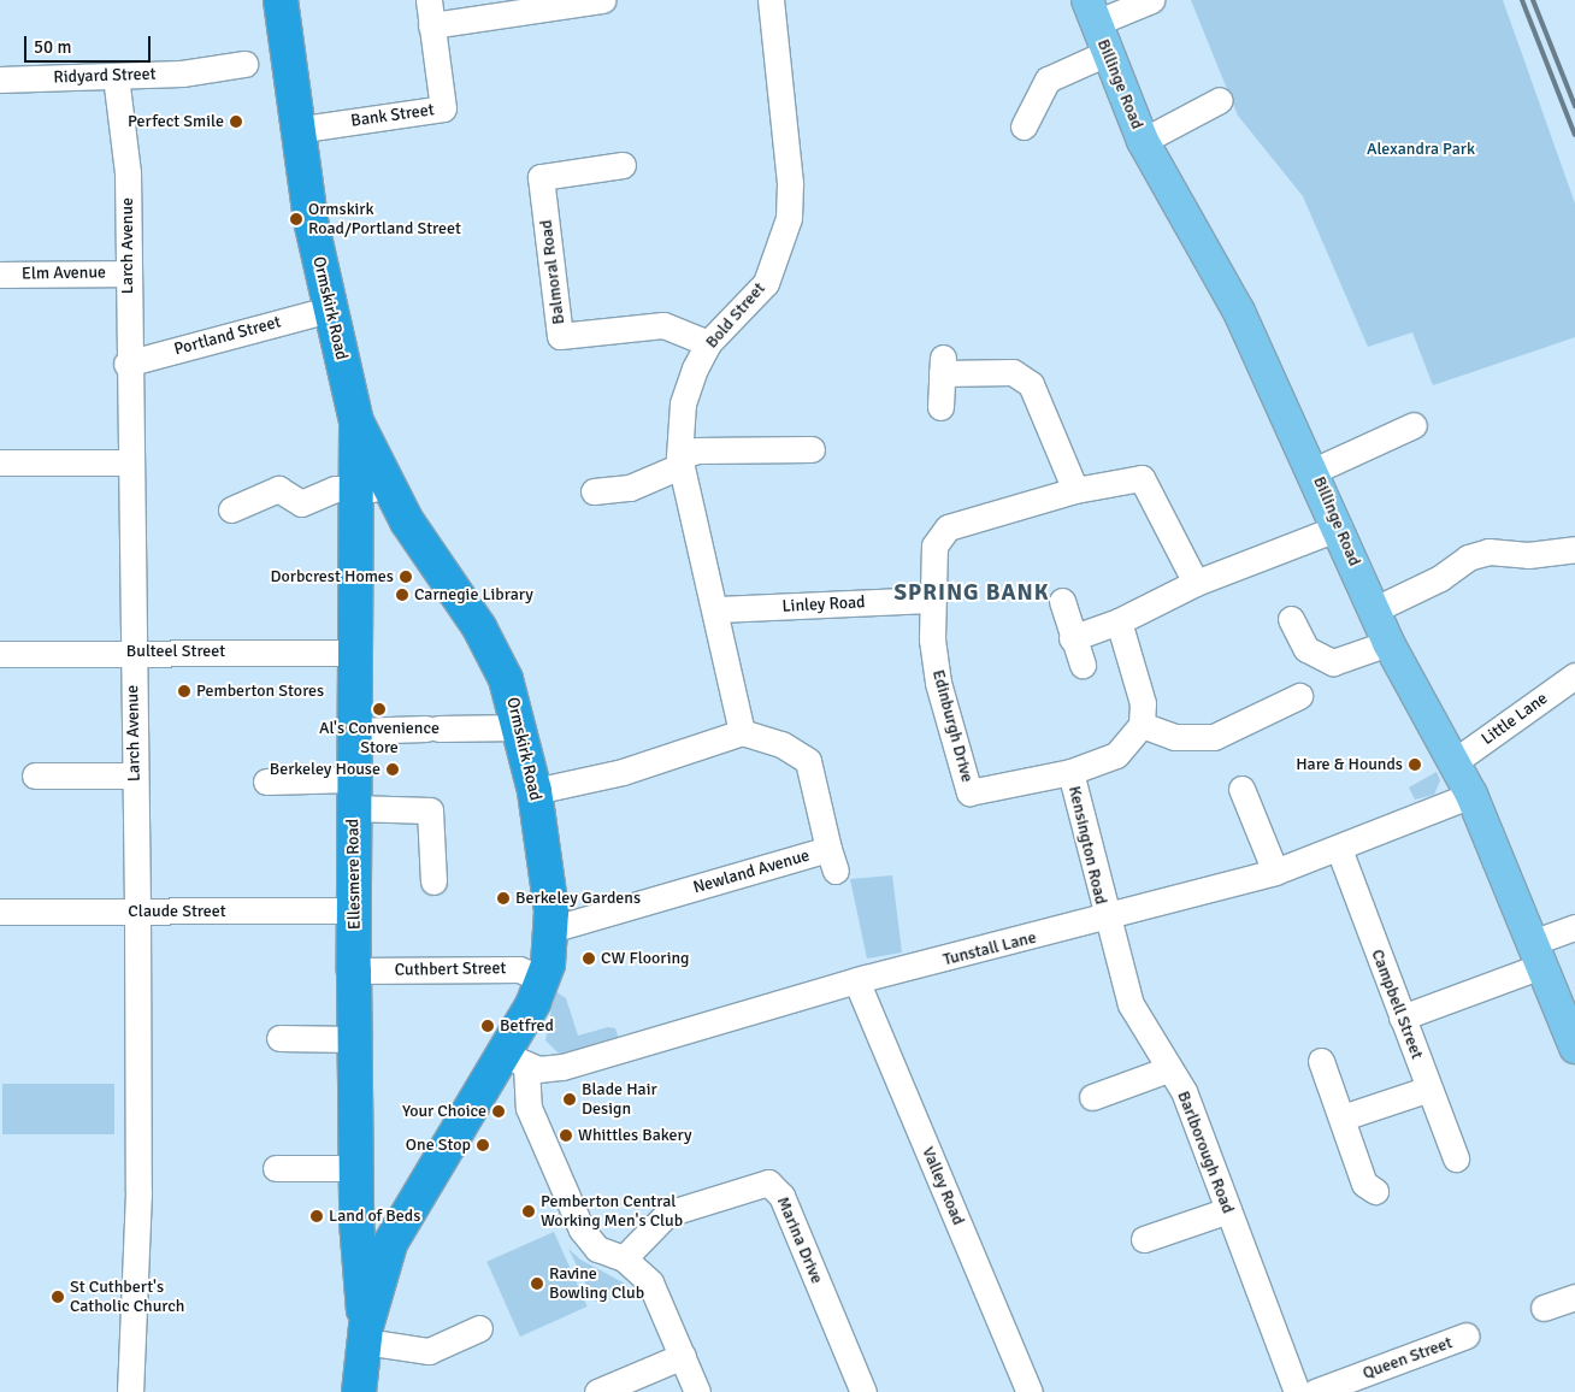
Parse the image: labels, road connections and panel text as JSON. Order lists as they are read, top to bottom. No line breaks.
{"streets":{"highway":["Ormskirk Road","Ellesmere Road"],"main road":["Billinge Road"],"street":["Ridyard Street","Bank Street","Larch Avenue","Balmoral Road","Elm Avenue","Bold Street","Portland Street","Linley Road","Bulteel Street","Little Lane","Edinburgh Drive","Kensington Road","Newland Avenue","Claude Street","Tunstall Lane","Cuthbert Street","Campbell Street","Barlborough Road","Valley Road","Marina Drive","Queen Street"]},"crossings":[["Ridyard Street","Larch Avenue"],["Billinge Road","Little Lane"],["Billinge Road","Tunstall Lane"],["Bank Street","Ormskirk Road"],["Larch Avenue","Elm Avenue"],["Larch Avenue","Portland Street"],["Larch Avenue","Bulteel Street"],["Larch Avenue","Claude Street"],["Balmoral Road","Bold Street"],["Ormskirk Road","Portland Street"],["Ormskirk Road","Newland Avenue"],["Ormskirk Road","Ellesmere Road"],["Ormskirk Road","Tunstall Lane"],["Ormskirk Road","Cuthbert Street"],["Bold Street","Linley Road"],["Bold Street","Newland Avenue"],["Linley Road","Edinburgh Drive"],["Bulteel Street","Ellesmere Road"],["Edinburgh Drive","Kensington Road"],["Kensington Road","Tunstall Lane"],["Kensington Road","Barlborough Road"],["Ellesmere Road","Claude Street"],["Ellesmere Road","Cuthbert Street"],["Tunstall Lane","Campbell Street"],["Tunstall Lane","Barlborough Road"],["Tunstall Lane","Valley Road"]],"districts":["SPRING BANK"],"parks":["Alexandra Park"],"places":["Perfect Smile","Ormskirk Road/Portland Street","Dorbcrest Homes","Carnegie Library","Pemberton Stores","Al's Convenience Store","Hare & Hounds","Berkeley House","Berkeley Gardens","CW Flooring","Betfred","Blade Hair Design","Your Choice","Whittles Bakery","One Stop","Pemberton Central Working Men's Club","Land of Beds","Ravine Bowling Club","St Cuthbert's Catholic Church"],"scale_bar":"50 m"}
